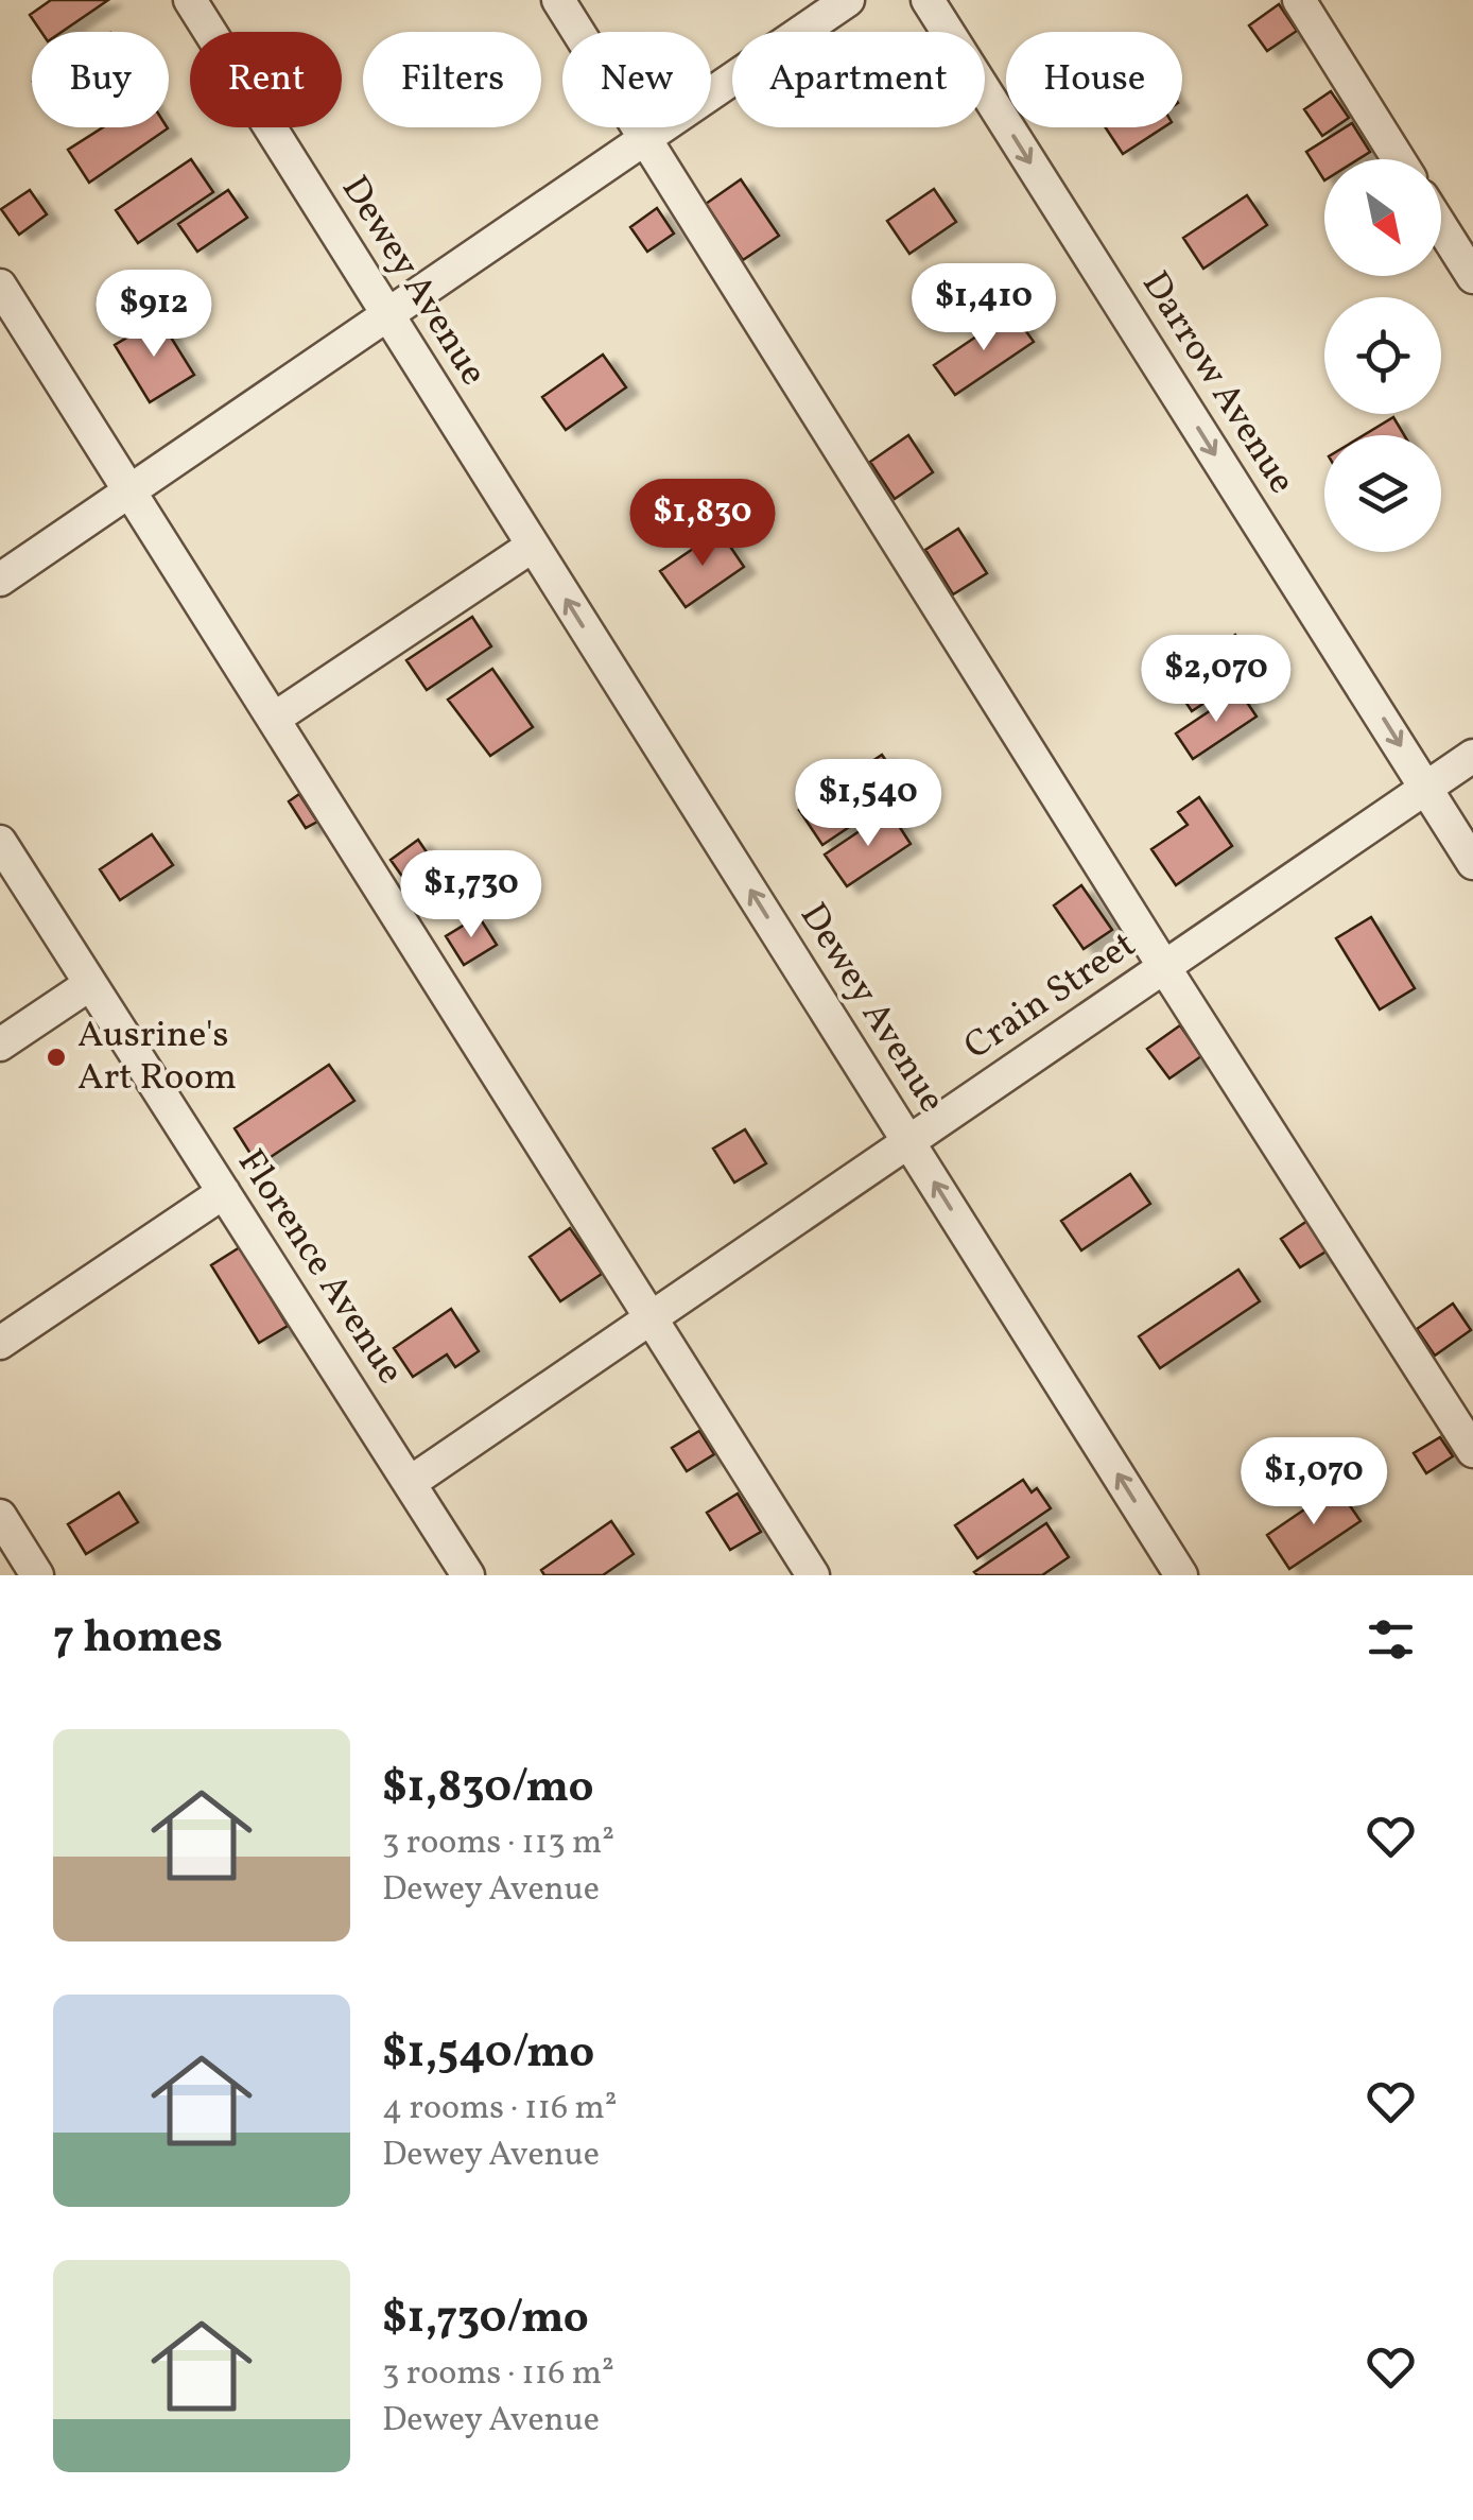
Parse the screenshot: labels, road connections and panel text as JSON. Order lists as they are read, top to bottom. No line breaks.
{"streets":{"street":["Dewey Avenue","Darrow Avenue","Crain Street","Florence Avenue"]},"crossings":[["Dewey Avenue","Crain Street"],["Darrow Avenue","Crain Street"],["Crain Street","Florence Avenue"]],"one_way":["Dewey Avenue","Darrow Avenue"],"places":["Ausrine's Art Room"],"north":"bottom right","page":{"chip":["Buy","Rent","Filters","New","Apartment","House"],"price":["$1,410","$912","$1,830","$2,070","$1,540","$1,730","$1,070"],"heading":"7 homes","list":[{"name":"$1,830/mo","note":"3 rooms · 113 m² · Dewey Avenue"},{"name":"$1,540/mo","note":"4 rooms · 116 m² · Dewey Avenue"},{"name":"$1,730/mo","note":"3 rooms · 116 m² · Dewey Avenue"}]}}
